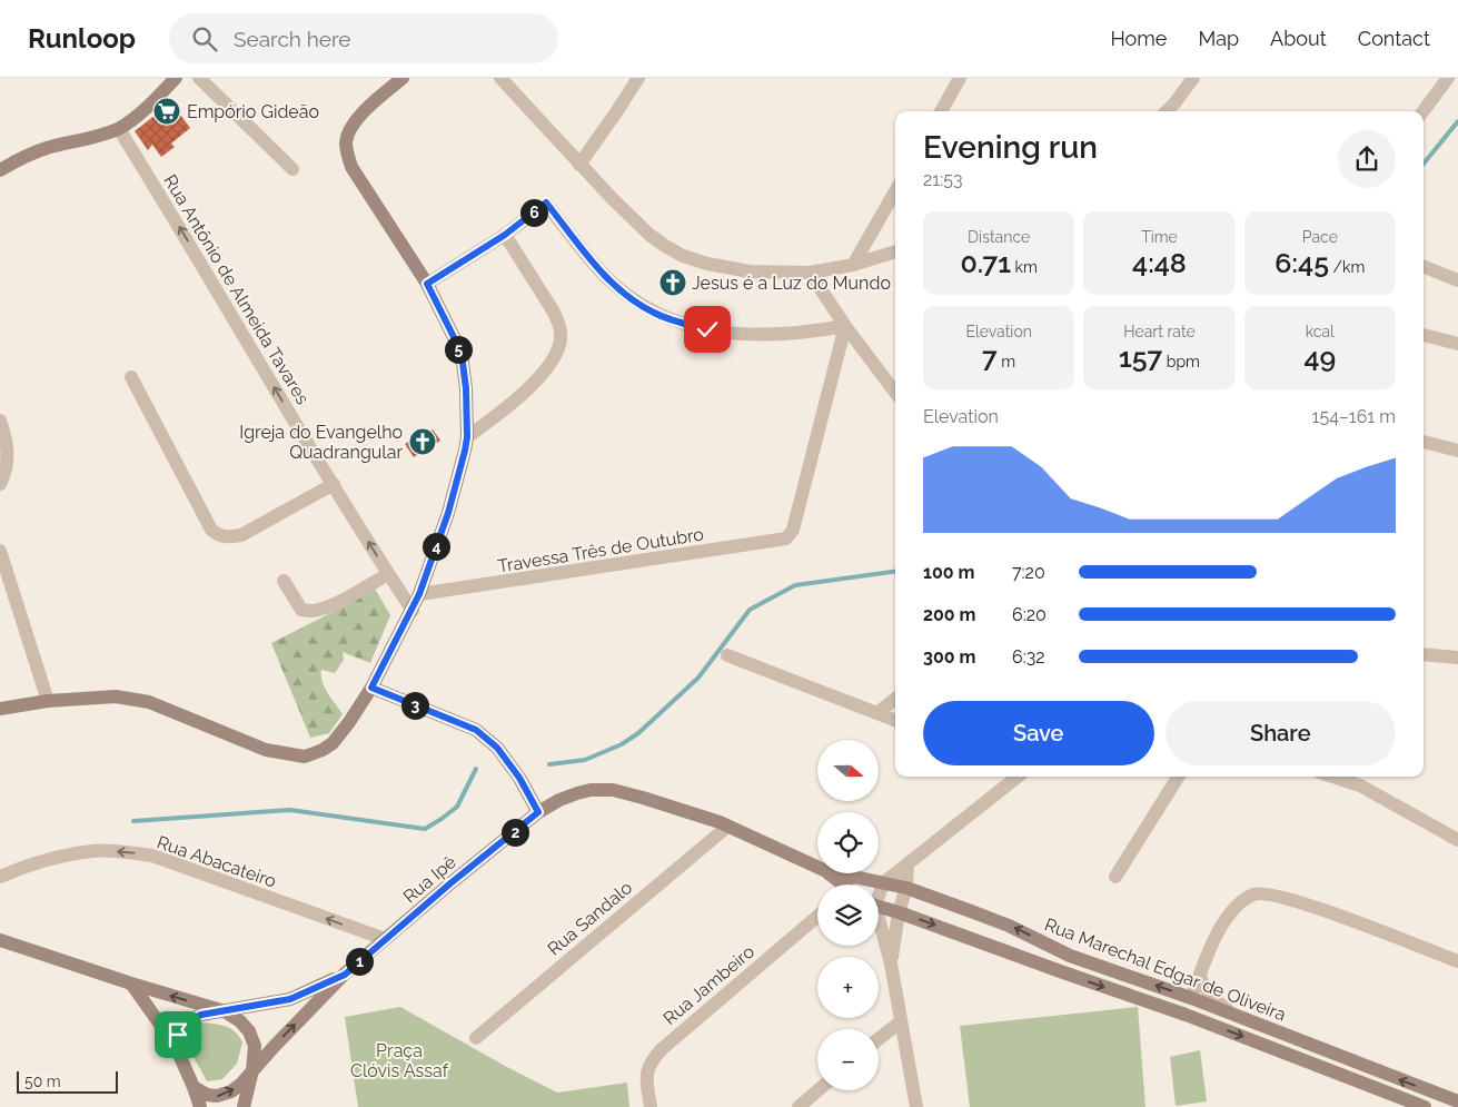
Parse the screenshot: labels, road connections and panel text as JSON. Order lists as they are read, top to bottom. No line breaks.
{"streets":{"main road":["Rua Ipê","Rua Marechal Edgar de Oliveira"],"street":["Rua Antônio de Almeida Tavares","Travessa Três de Outubro","Rua Abacateiro","Rua Sandalo","Rua Jambeiro"]},"crossings":[["Rua Abacateiro","Rua Ipê"],["Rua Ipê","Rua Marechal Edgar de Oliveira"],["Rua Sandalo","Rua Marechal Edgar de Oliveira"]],"one_way":["Rua Antônio de Almeida Tavares","Rua Abacateiro"],"parks":["Praça Clóvis Assaf"],"places":{"supermarket":["Empório Gideão"],"church":["Jesus é a Luz do Mundo","Igreja do Evangelho Quadrangular"]},"scale_bar":"50 m","north":"right","page":{"header":"Runloop","search":"Search here","nav":["Home","Map","About","Contact"],"heading":["Evening run","21:53"],"pins":["6","5","4","3","2","1"],"stats":[["Distance","0.71 km"],["Time","4:48"],["Pace","6:45 /km"],["Elevation","7 m"],["Heart rate","157 bpm"],["kcal","49"]],"chart":["Elevation","154–161 m"],"list":[{"name":"100 m","note":"7:20"},{"name":"200 m","note":"6:20"},{"name":"300 m","note":"6:32"}],"buttons":["Save","Share"],"map_buttons":["+","−"],"scale":"50 m"}}
